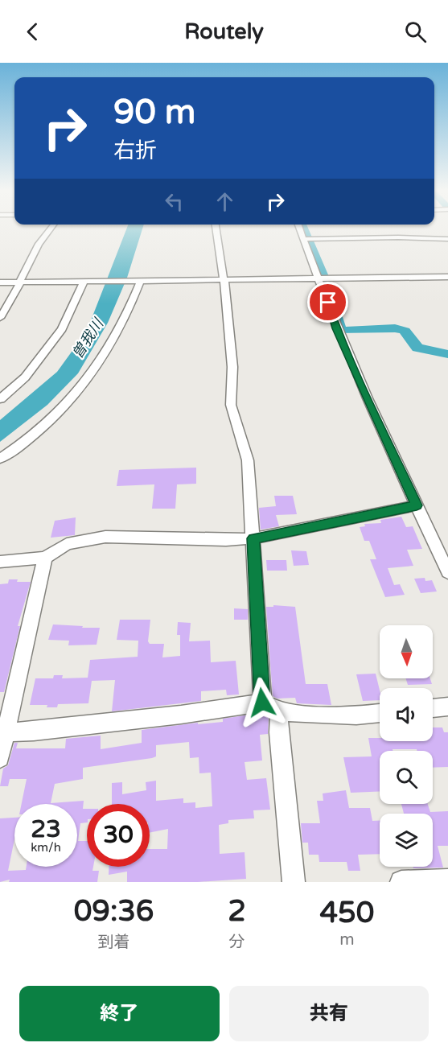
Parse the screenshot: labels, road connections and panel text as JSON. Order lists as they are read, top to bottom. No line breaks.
{"water":["曽我川"],"north":"bottom","page":{"header":"Routely","turn":["90 m","右折"],"speed":"23 km/h","limit":"30","eta":["09:36","到着","2","分","450","m"],"buttons":["終了","共有"]}}
